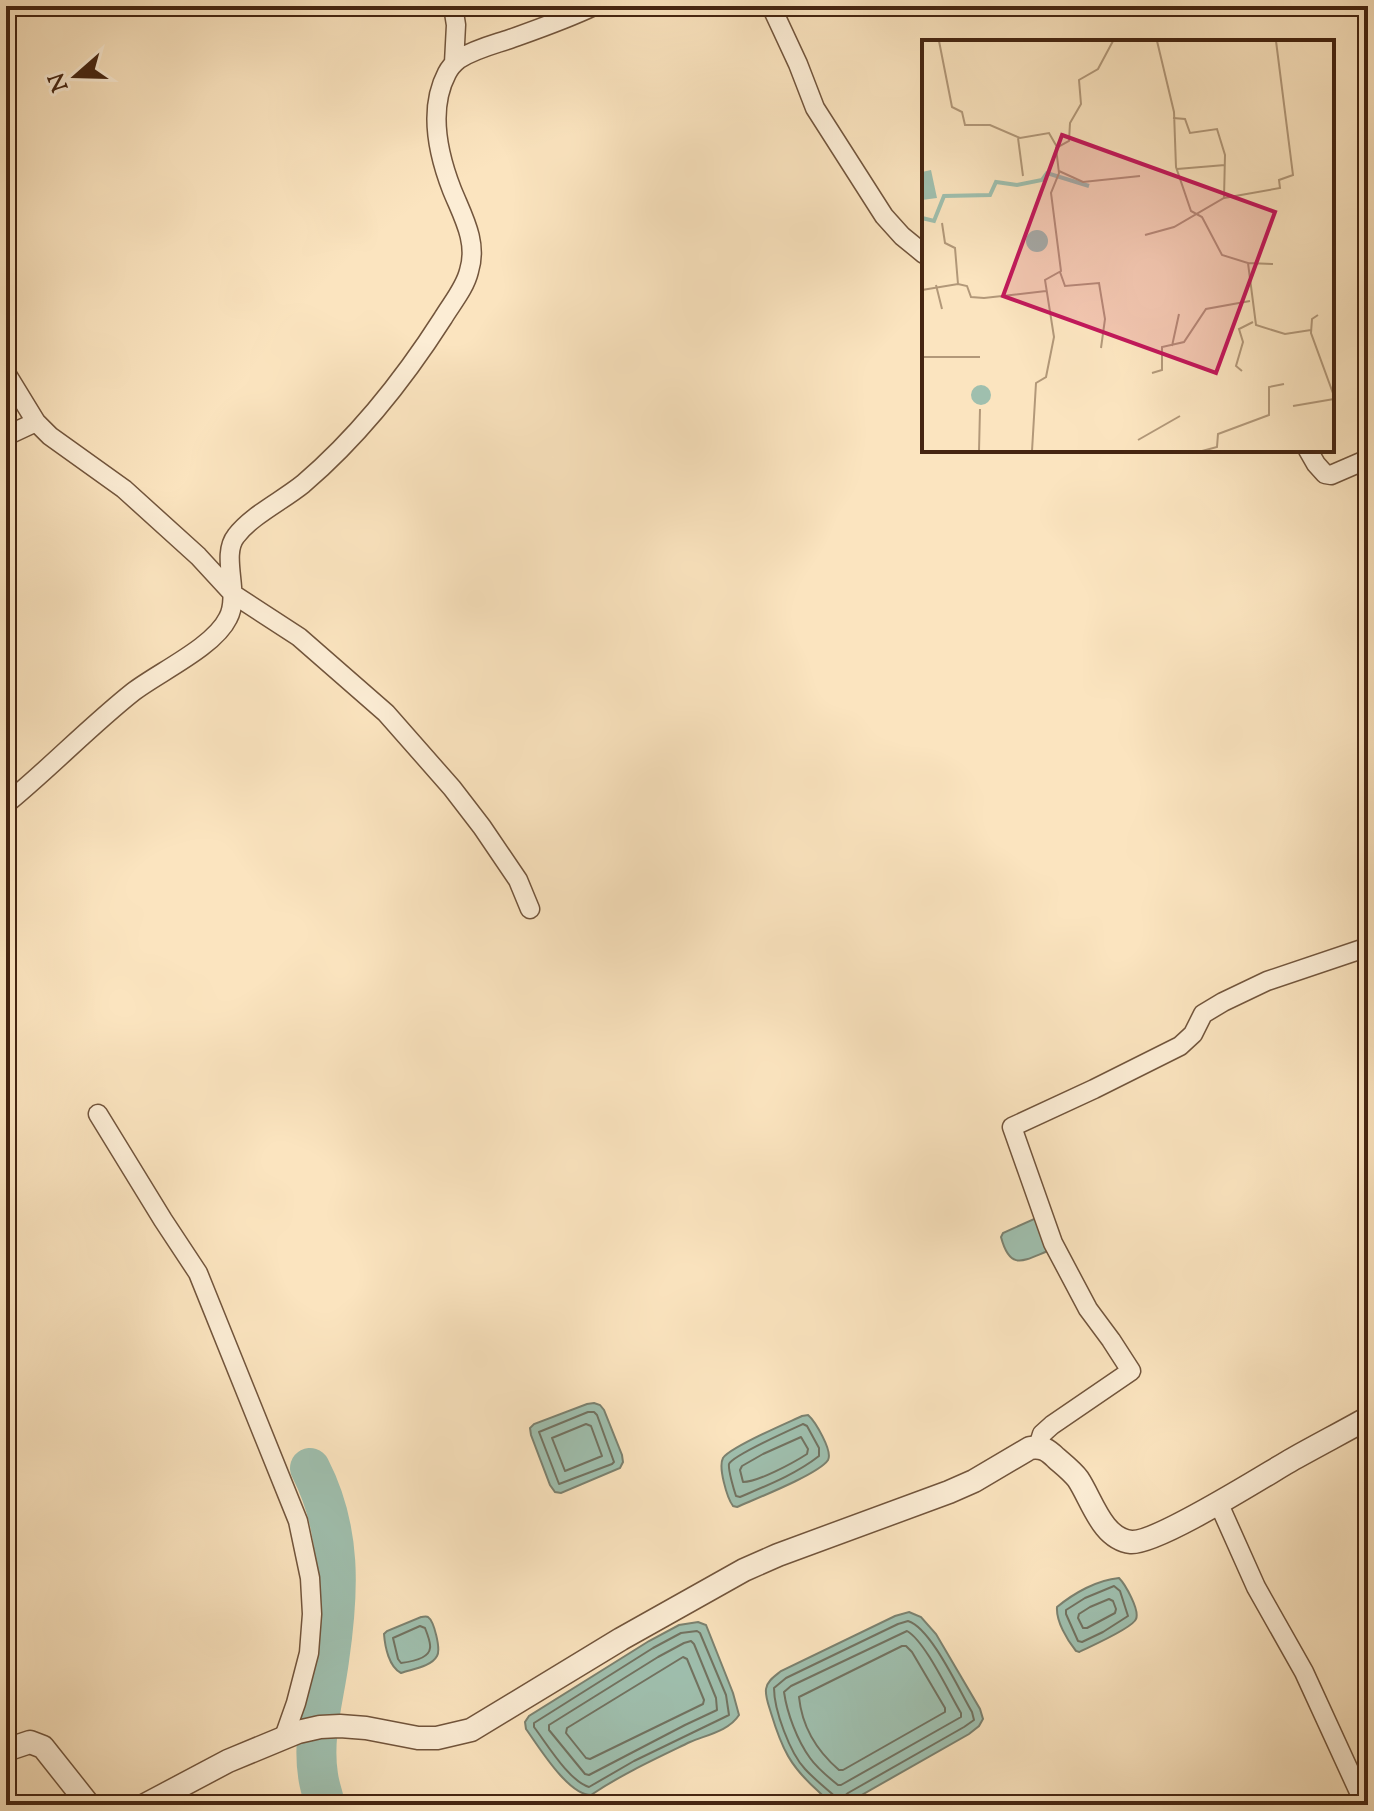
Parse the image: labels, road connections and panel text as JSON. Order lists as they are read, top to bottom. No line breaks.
{"north":"left"}
